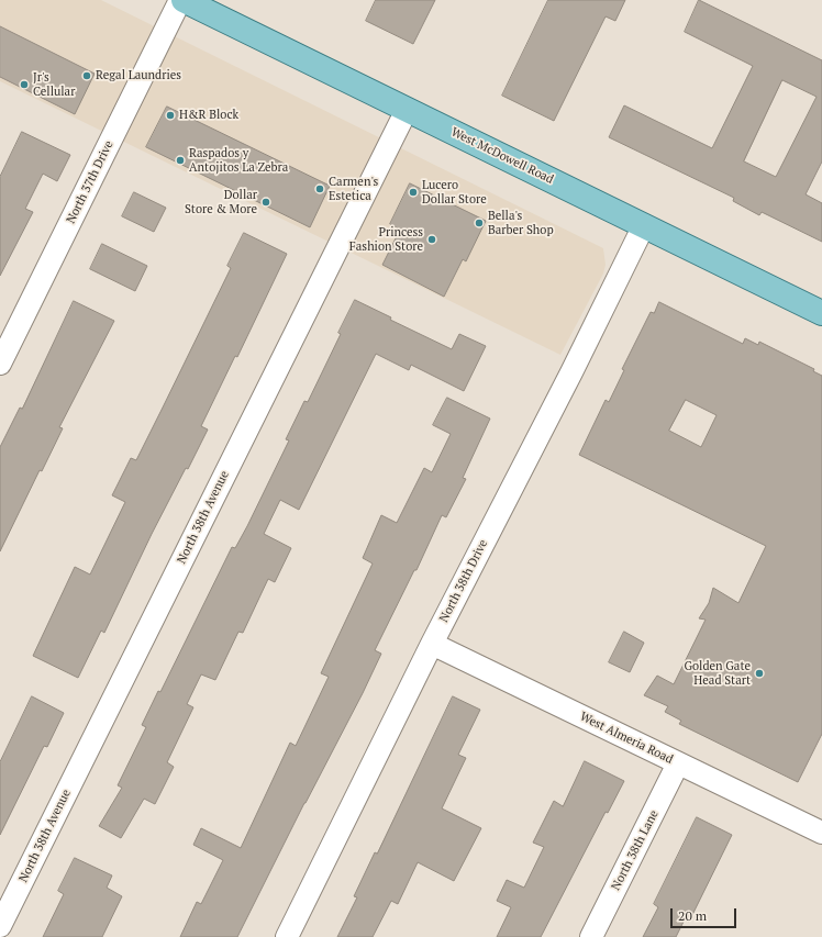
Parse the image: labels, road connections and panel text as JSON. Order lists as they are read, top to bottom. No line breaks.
{"streets":{"main road":["West McDowell Road"],"street":["North 37th Drive","North 38th Avenue","North 38th Drive","West Almeria Road","North 38th Lane"]},"crossings":[["West McDowell Road","North 37th Drive"],["West McDowell Road","North 38th Avenue"],["West McDowell Road","North 38th Drive"],["North 38th Drive","West Almeria Road"],["West Almeria Road","North 38th Lane"]],"places":["Regal Laundries","Jr's Cellular","H&R Block","Raspados y Antojitos La Zebra","Carmen's Estetica","Lucero Dollar Store","Dollar Store & More","Bella's Barber Shop","Princess Fashion Store","Golden Gate Head Start"],"scale_bar":"20 m"}
